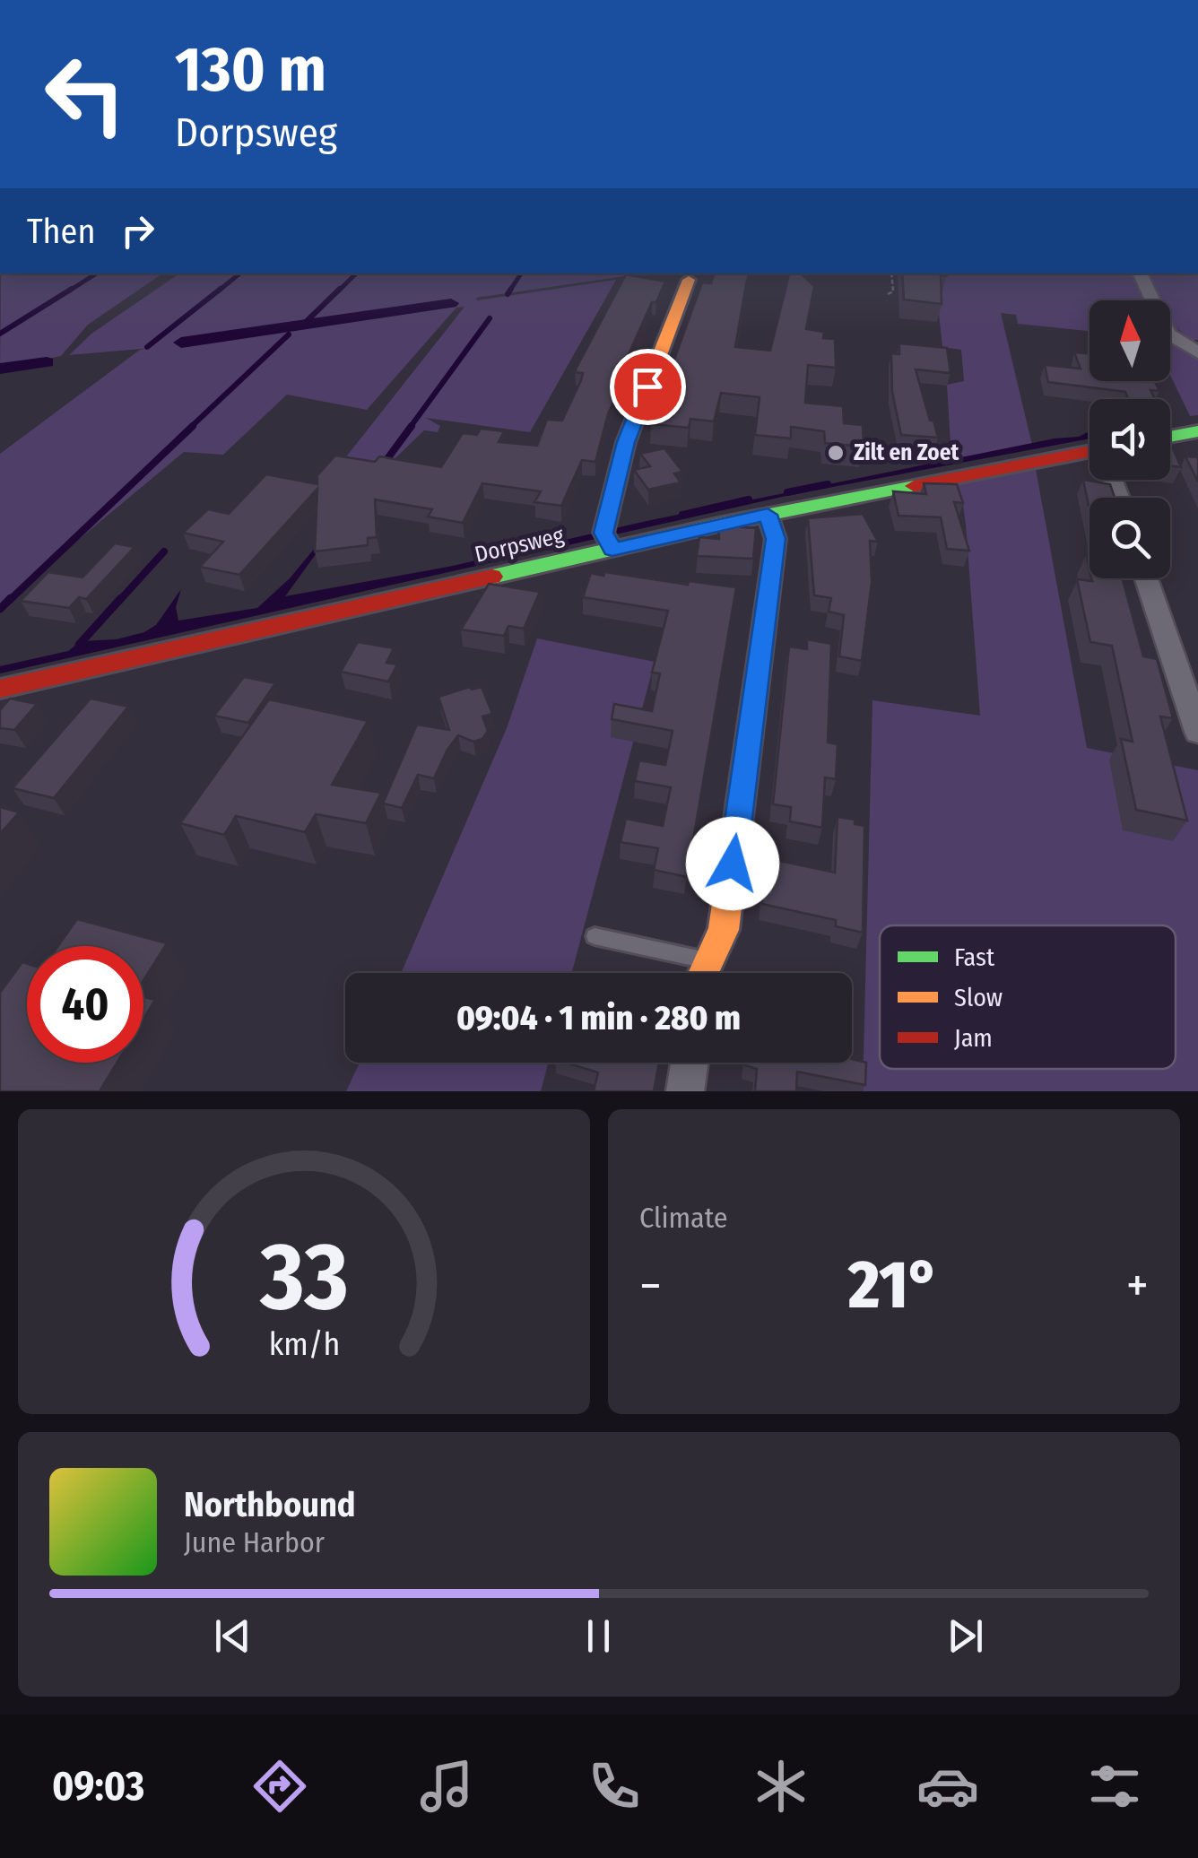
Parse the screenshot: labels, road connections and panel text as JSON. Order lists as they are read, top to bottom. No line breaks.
{"streets":{"street":["Dorpsweg"]},"places":["Zilt en Zoet"],"legend":["Fast","Slow","Jam"],"north":"top","page":{"turn":["130 m","Dorpsweg"],"then":"Then","limit":"40","trip":"09:04 · 1 min · 280 m","tile":"Climate","heat":["−","21°","+"],"song":["Northbound","June Harbor"],"tabs":"09:03","gauge":["33","km/h"]}}
